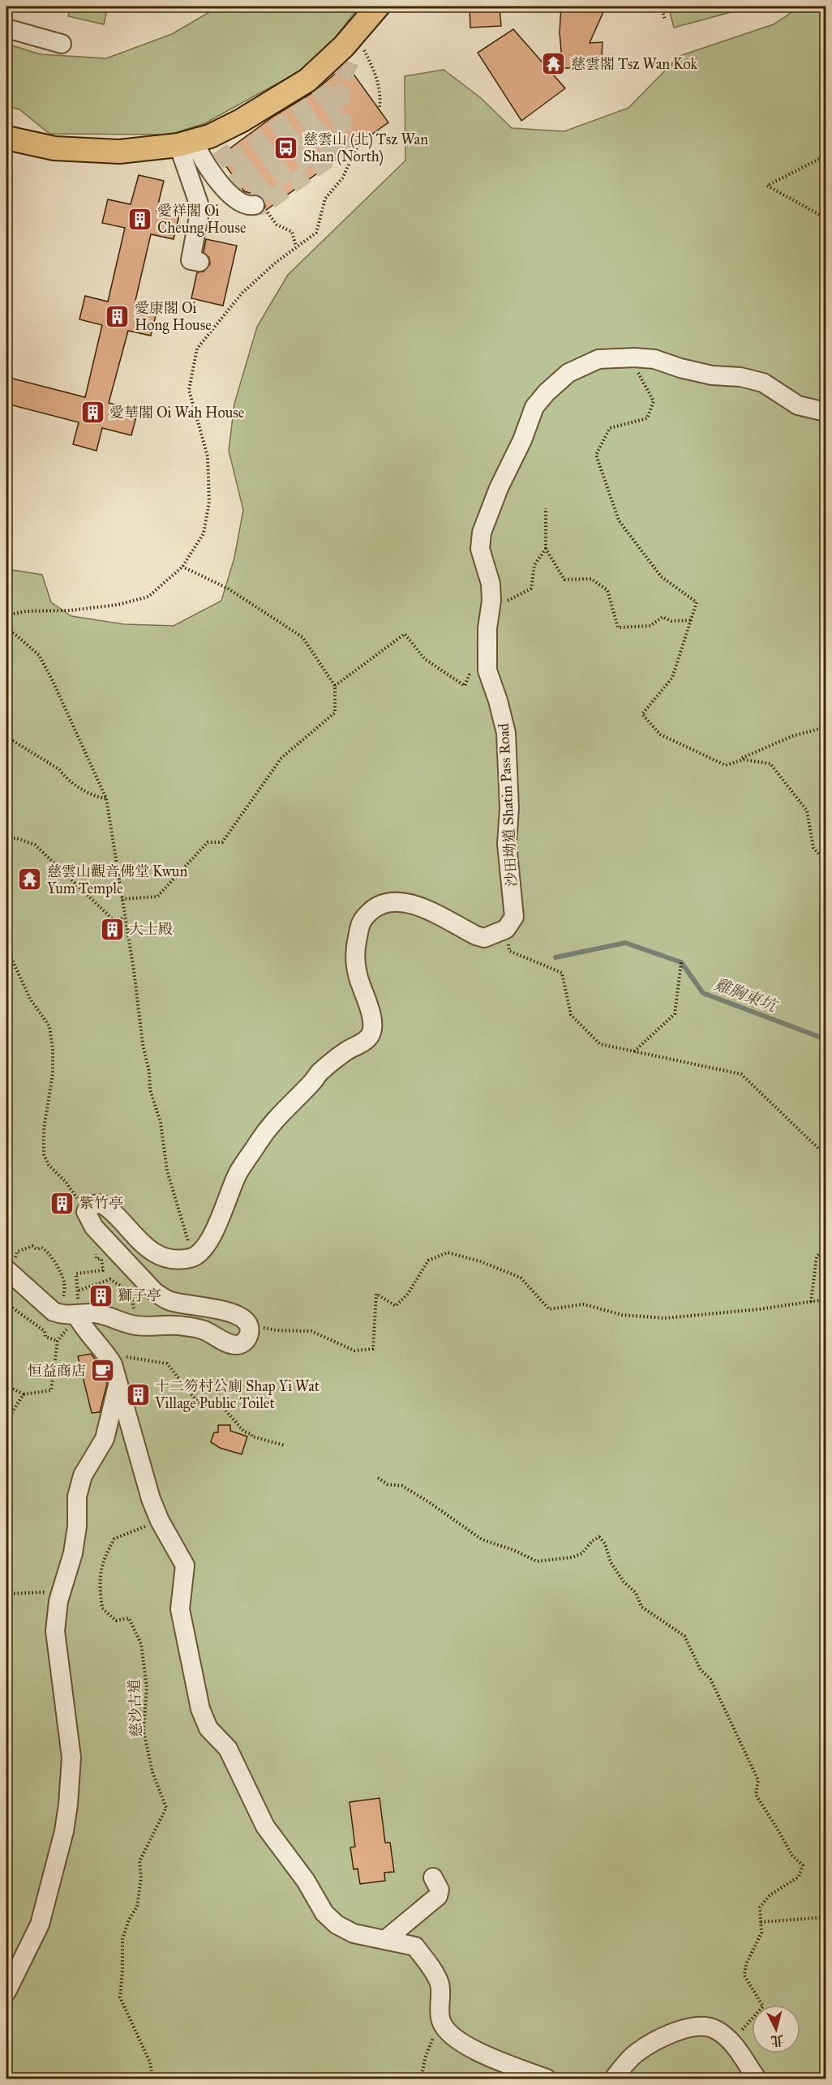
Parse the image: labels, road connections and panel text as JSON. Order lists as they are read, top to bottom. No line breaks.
{"streets":{"street":["沙田坳道 Shatin Pass Road"],"path":["慈沙古道"]},"water":["雞胸東坑"],"places":{"temple":["慈雲閣 Tsz Wan Kok","慈雲山觀音佛堂 Kwun Yum Temple"],"bus stop":["慈雲山 (北) Tsz Wan Shan (North)"],"building":["愛祥閣 Oi Cheung House","愛康閣 Oi Hong House","愛華閣 Oi Wah House","大士殿","紫竹亭","獅子亭","十二笏村公廁 Shap Yi Wat Village Public Toilet"],"cafe":["恒益商店"]},"north":"bottom"}
